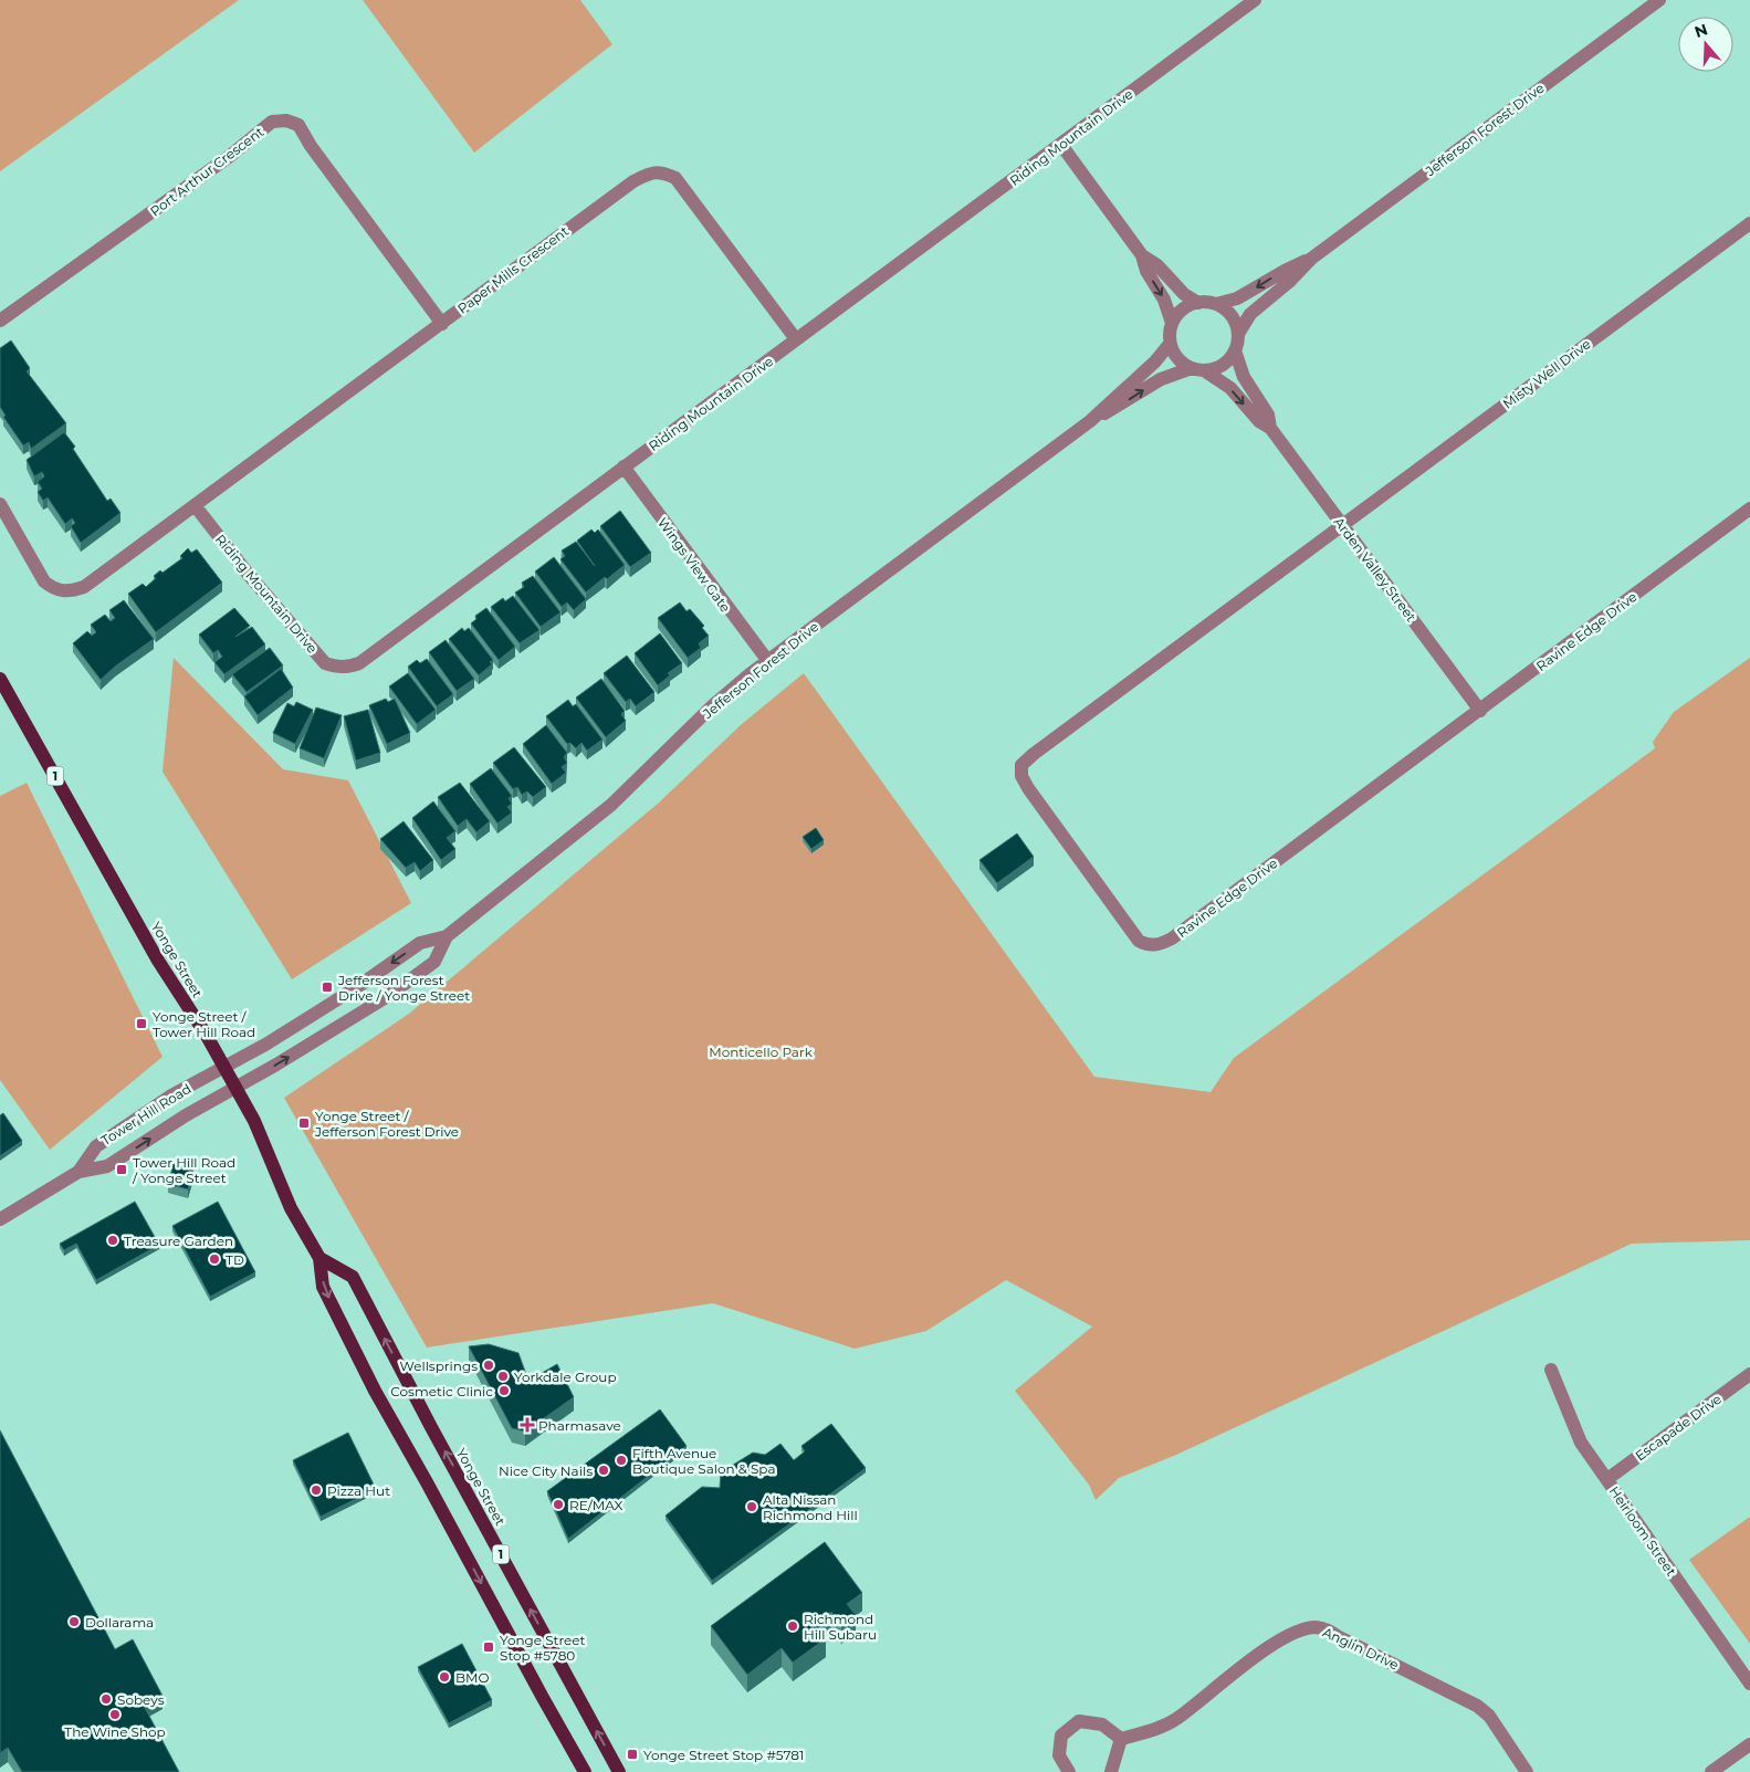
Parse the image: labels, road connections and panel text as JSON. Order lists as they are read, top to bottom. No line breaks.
{"streets":{"main road":["1","Yonge Street"],"street":["Jefferson Forest Drive","Riding Mountain Drive","Port Arthur Crescent","Paper Mills Crescent","Misty Well Drive","Wings View Gate","Arden Valley Street","Ravine Edge Drive","Tower Hill Road","Escapade Drive","Heirloom Street","Anglin Drive"]},"crossings":[["Jefferson Forest Drive","Wings View Gate"],["Jefferson Forest Drive","Arden Valley Street"],["Jefferson Forest Drive","Yonge Street"],["Jefferson Forest Drive","Tower Hill Road"],["Riding Mountain Drive","Paper Mills Crescent"],["Riding Mountain Drive","Wings View Gate"],["Port Arthur Crescent","Paper Mills Crescent"],["Misty Well Drive","Arden Valley Street"],["Misty Well Drive","Ravine Edge Drive"],["Arden Valley Street","Ravine Edge Drive"],["Yonge Street","Tower Hill Road"],["Escapade Drive","Heirloom Street"]],"parks":["Monticello Park"],"places":{"transit":["Jefferson Forest Drive / Yonge Street","Yonge Street / Tower Hill Road","Yonge Street / Jefferson Forest Drive","Tower Hill Road / Yonge Street","Yonge Street Stop #5780","Yonge Street Stop #5781"],"other":["Treasure Garden","TD","Wellsprings","Yorkdale Group","Cosmetic Clinic","Fifth Avenue Boutique Salon & Spa","Nice City Nails","Pizza Hut","RE/MAX","Alta Nissan Richmond Hill","Dollarama","Richmond Hill Subaru","BMO","Sobeys","The Wine Shop"],"health":["Pharmasave"]},"north":"top"}
